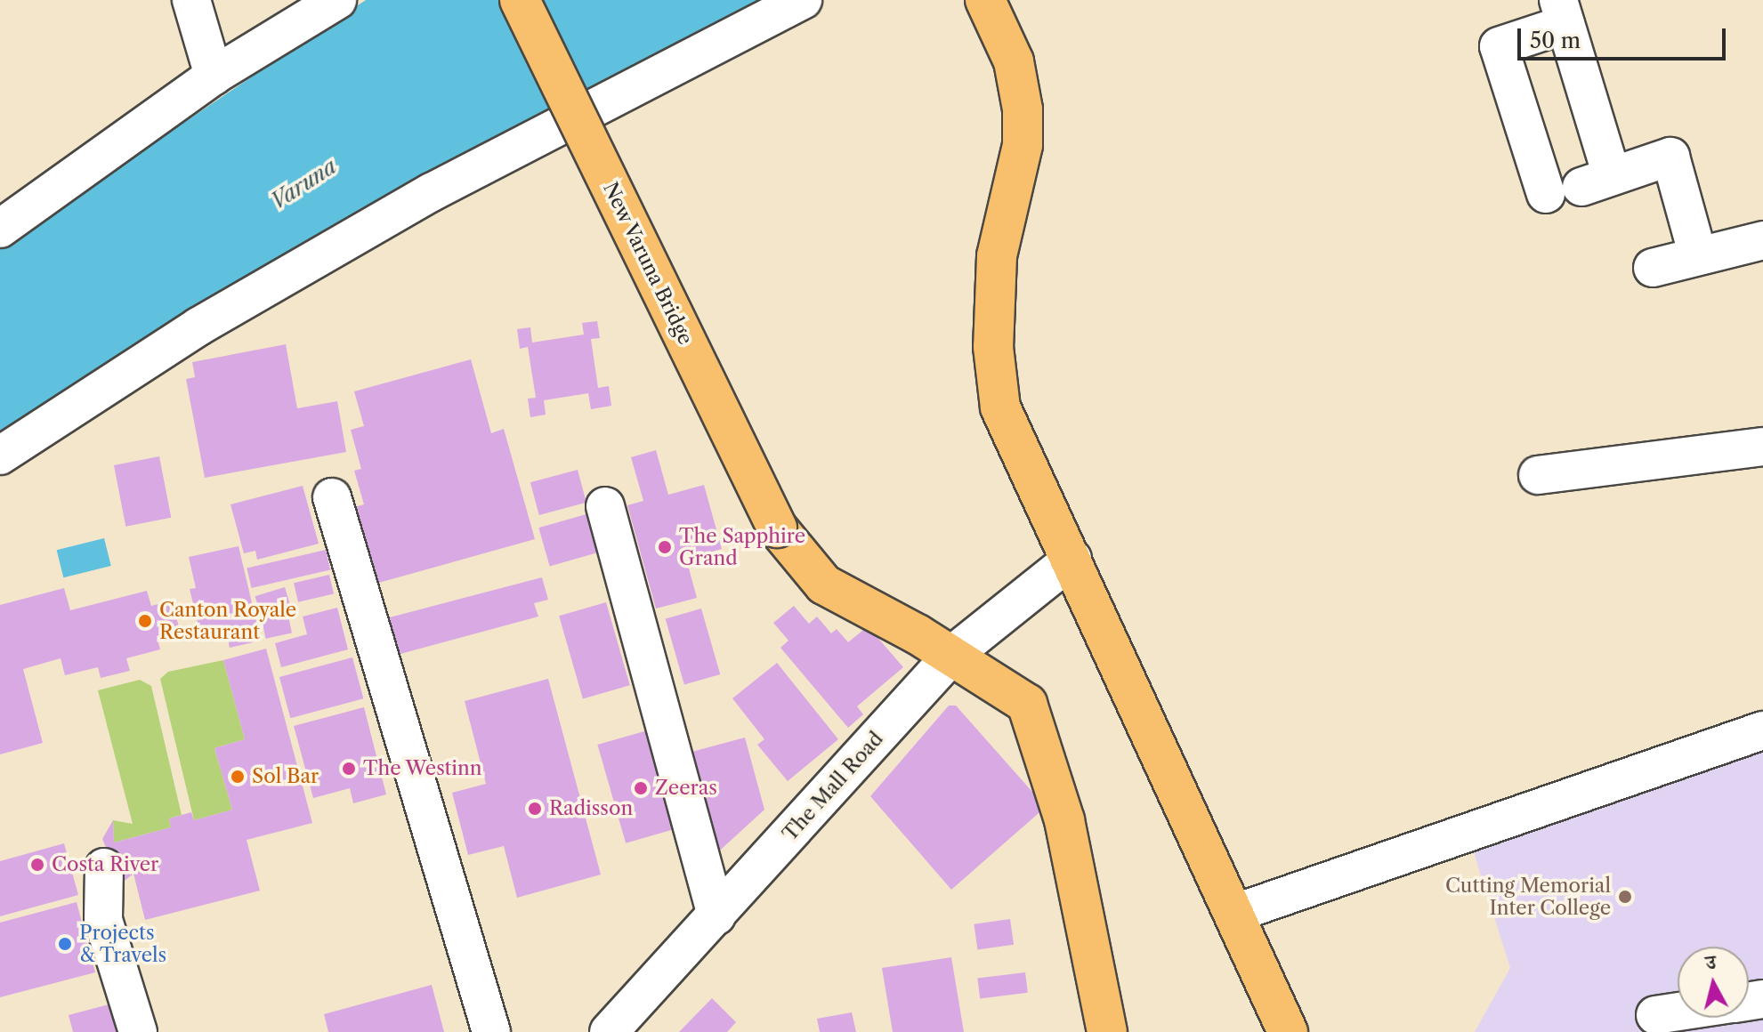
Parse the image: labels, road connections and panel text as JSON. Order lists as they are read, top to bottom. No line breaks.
{"streets":{"main road":["New Varuna Bridge"],"street":["The Mall Road"]},"crossings":[["New Varuna Bridge","The Mall Road"]],"water":["Varuna"],"places":["The Sapphire Grand","Canton Royale Restaurant","The Westinn","Sol Bar","Zeeras","Radisson","Costa River","Cutting Memorial Inter College","Projects & Travels"],"scale_bar":"50 m","north":"top"}
